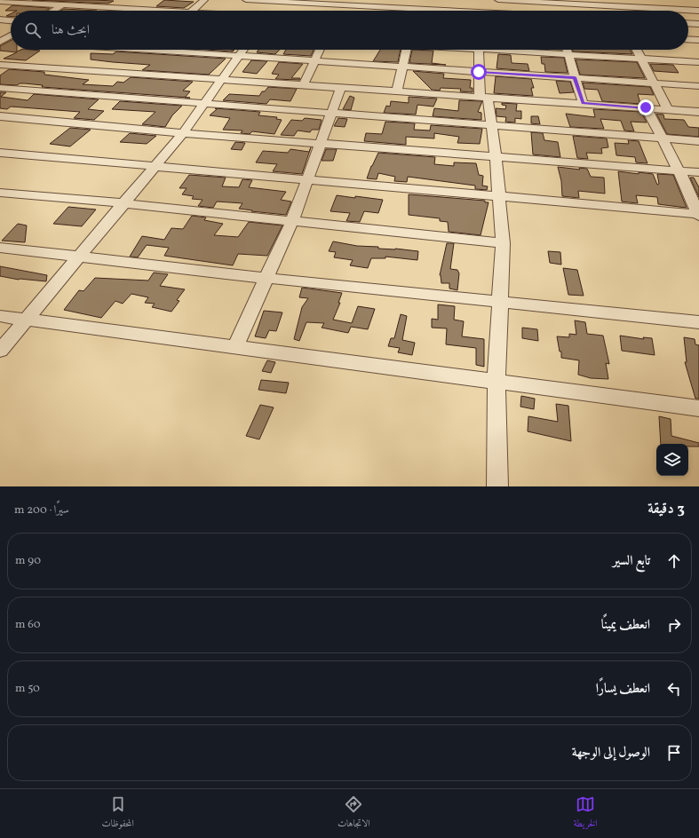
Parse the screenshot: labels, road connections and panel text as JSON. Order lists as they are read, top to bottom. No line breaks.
{"page":{"search":"ابحث هنا","heading":["3 دقيقة","سيرًا · 200 m"],"list":[["تابع السير","90 m"],["انعطف يمينًا","60 m"],["انعطف يسارًا","50 m"],"الوصول إلى الوجهة"],"nav":["الخريطة","الاتجاهات","المحفوظات"]}}
